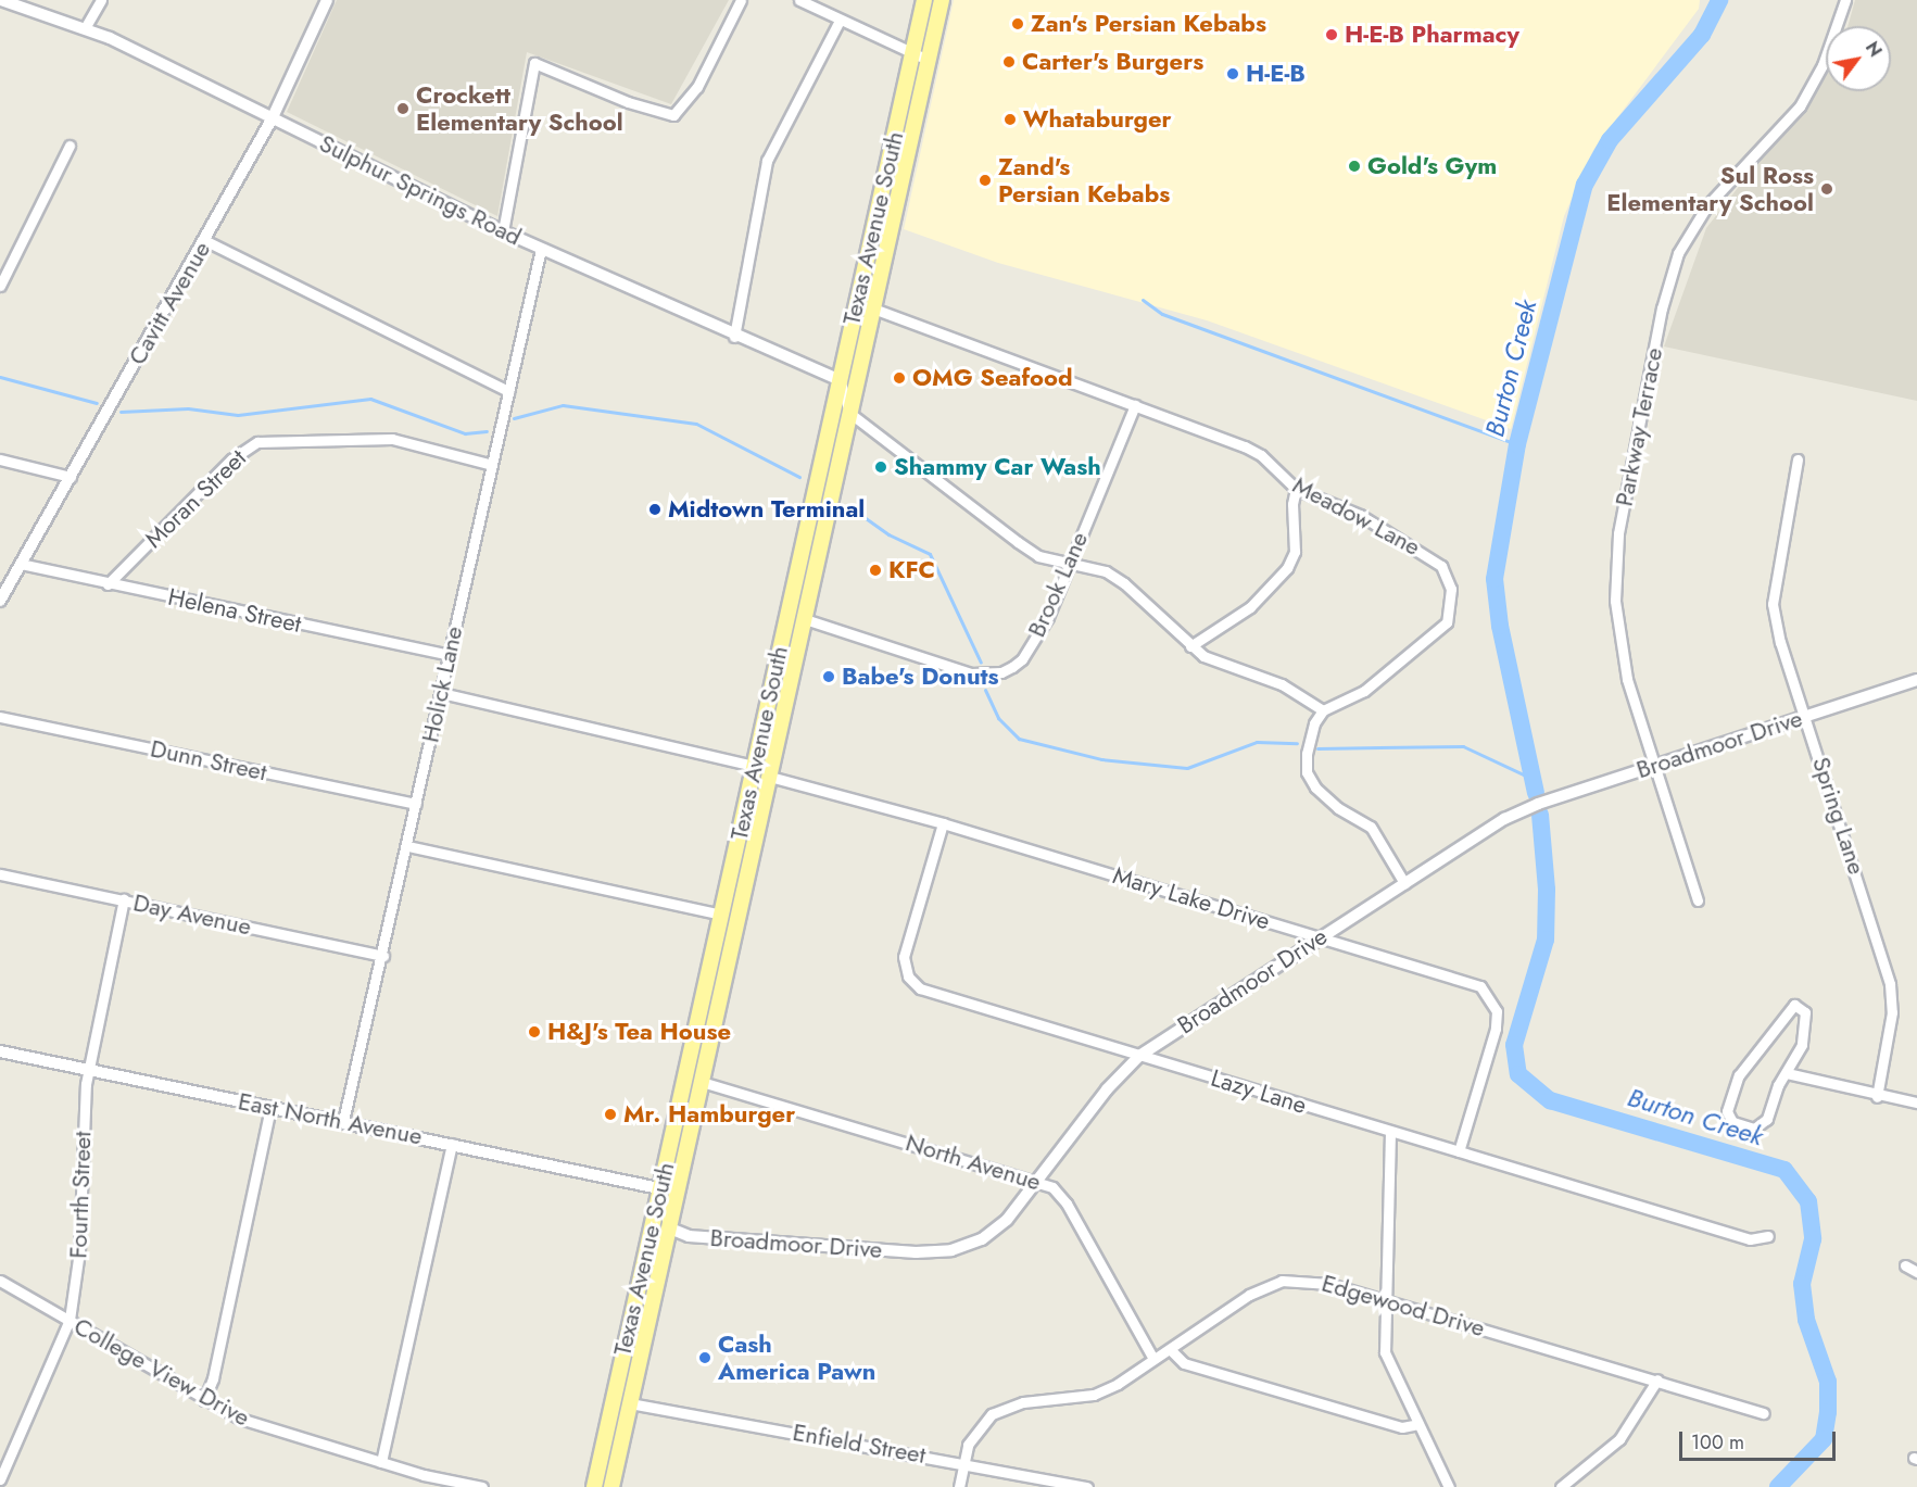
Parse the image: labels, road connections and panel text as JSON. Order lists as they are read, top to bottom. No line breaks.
{"streets":{"main road":["Texas Avenue South"],"street":["Sulphur Springs Road","Cavitt Avenue","Parkway Terrace","Moran Street","Meadow Lane","Brook Lane","Helena Street","Holick Lane","Broadmoor Drive","Dunn Street","Spring Lane","Mary Lake Drive","Day Avenue","Lazy Lane","East North Avenue","North Avenue","Fourth Street","Edgewood Drive","College View Drive","Enfield Street"]},"crossings":[["Sulphur Springs Road","Texas Avenue South"],["Sulphur Springs Road","Cavitt Avenue"],["Sulphur Springs Road","Holick Lane"],["Texas Avenue South","Meadow Lane"],["Texas Avenue South","Brook Lane"],["Texas Avenue South","Broadmoor Drive"],["Texas Avenue South","Mary Lake Drive"],["Texas Avenue South","East North Avenue"],["Texas Avenue South","North Avenue"],["Texas Avenue South","Enfield Street"],["Cavitt Avenue","Helena Street"],["Parkway Terrace","Broadmoor Drive"],["Moran Street","Helena Street"],["Moran Street","Holick Lane"],["Meadow Lane","Brook Lane"],["Helena Street","Holick Lane"],["Holick Lane","Dunn Street"],["Holick Lane","Day Avenue"],["Holick Lane","East North Avenue"],["Broadmoor Drive","Spring Lane"],["Broadmoor Drive","Mary Lake Drive"],["Broadmoor Drive","Lazy Lane"],["Broadmoor Drive","North Avenue"],["Mary Lake Drive","Lazy Lane"],["Day Avenue","Fourth Street"],["East North Avenue","Fourth Street"],["North Avenue","Edgewood Drive"],["Fourth Street","College View Drive"],["Edgewood Drive","Enfield Street"]],"water":["Burton Creek"],"places":["Zan's Persian Kebabs","H-E-B Pharmacy","Carter's Burgers","H-E-B","Crockett Elementary School","Whataburger","Gold's Gym","Zand's Persian Kebabs","Sul Ross Elementary School","OMG Seafood","Shammy Car Wash","Midtown Terminal","KFC","Babe's Donuts","H&J's Tea House","Mr. Hamburger","Cash America Pawn"],"scale_bar":"100 m","north":"top right"}
